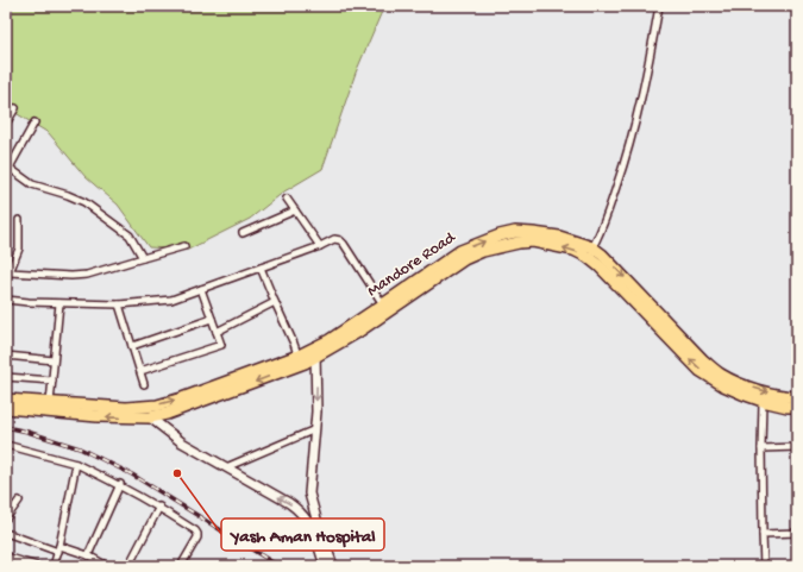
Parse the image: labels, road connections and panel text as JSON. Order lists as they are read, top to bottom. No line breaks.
{"streets":{"highway":["Mandore Road"]},"places":["Yash Aman Hospital"]}
